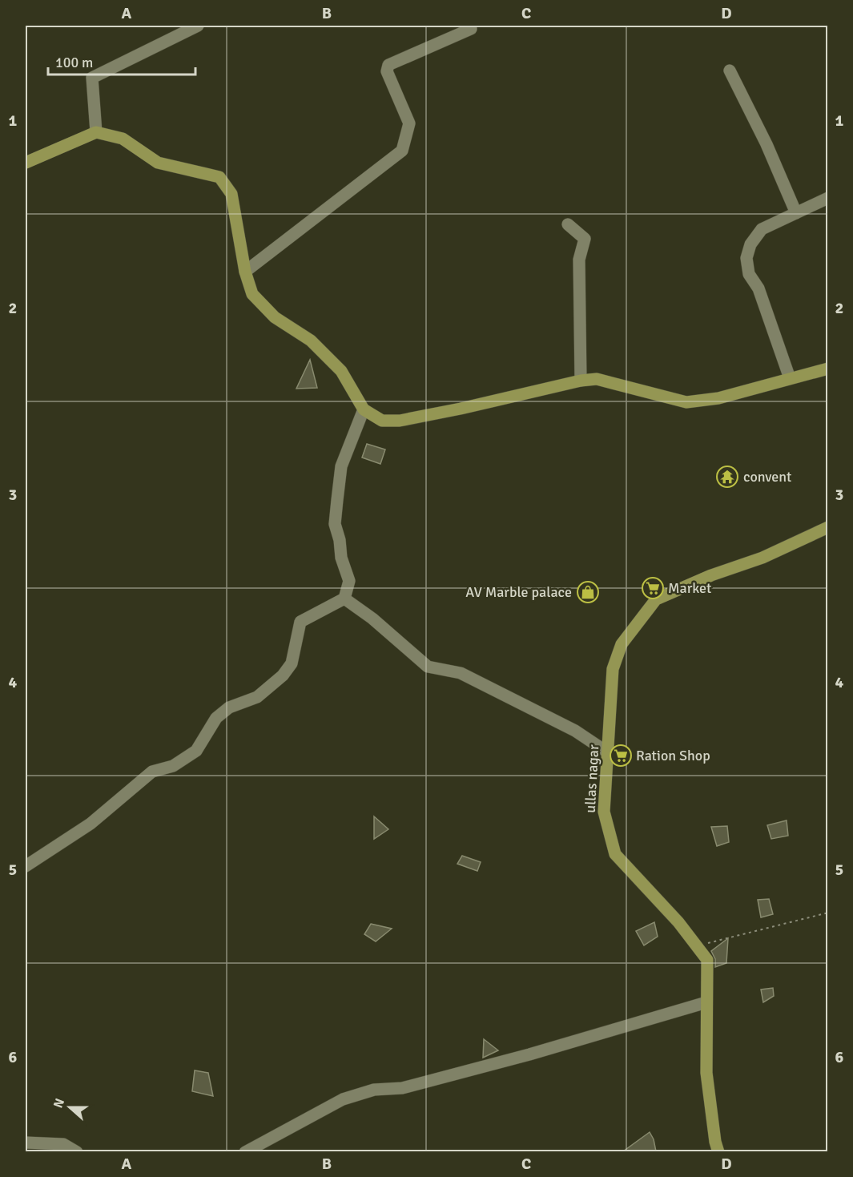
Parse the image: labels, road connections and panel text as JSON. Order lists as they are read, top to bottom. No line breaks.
{"streets":{"main road":["ullas nagar"]},"places":{"temple":["convent"],"supermarket":["Market","Ration Shop"],"shop":["AV Marble palace"]},"scale_bar":"100 m","north":"left","grid":{"columns":["A","B","C","D"],"rows":["1","2","3","4","5","6"]}}
